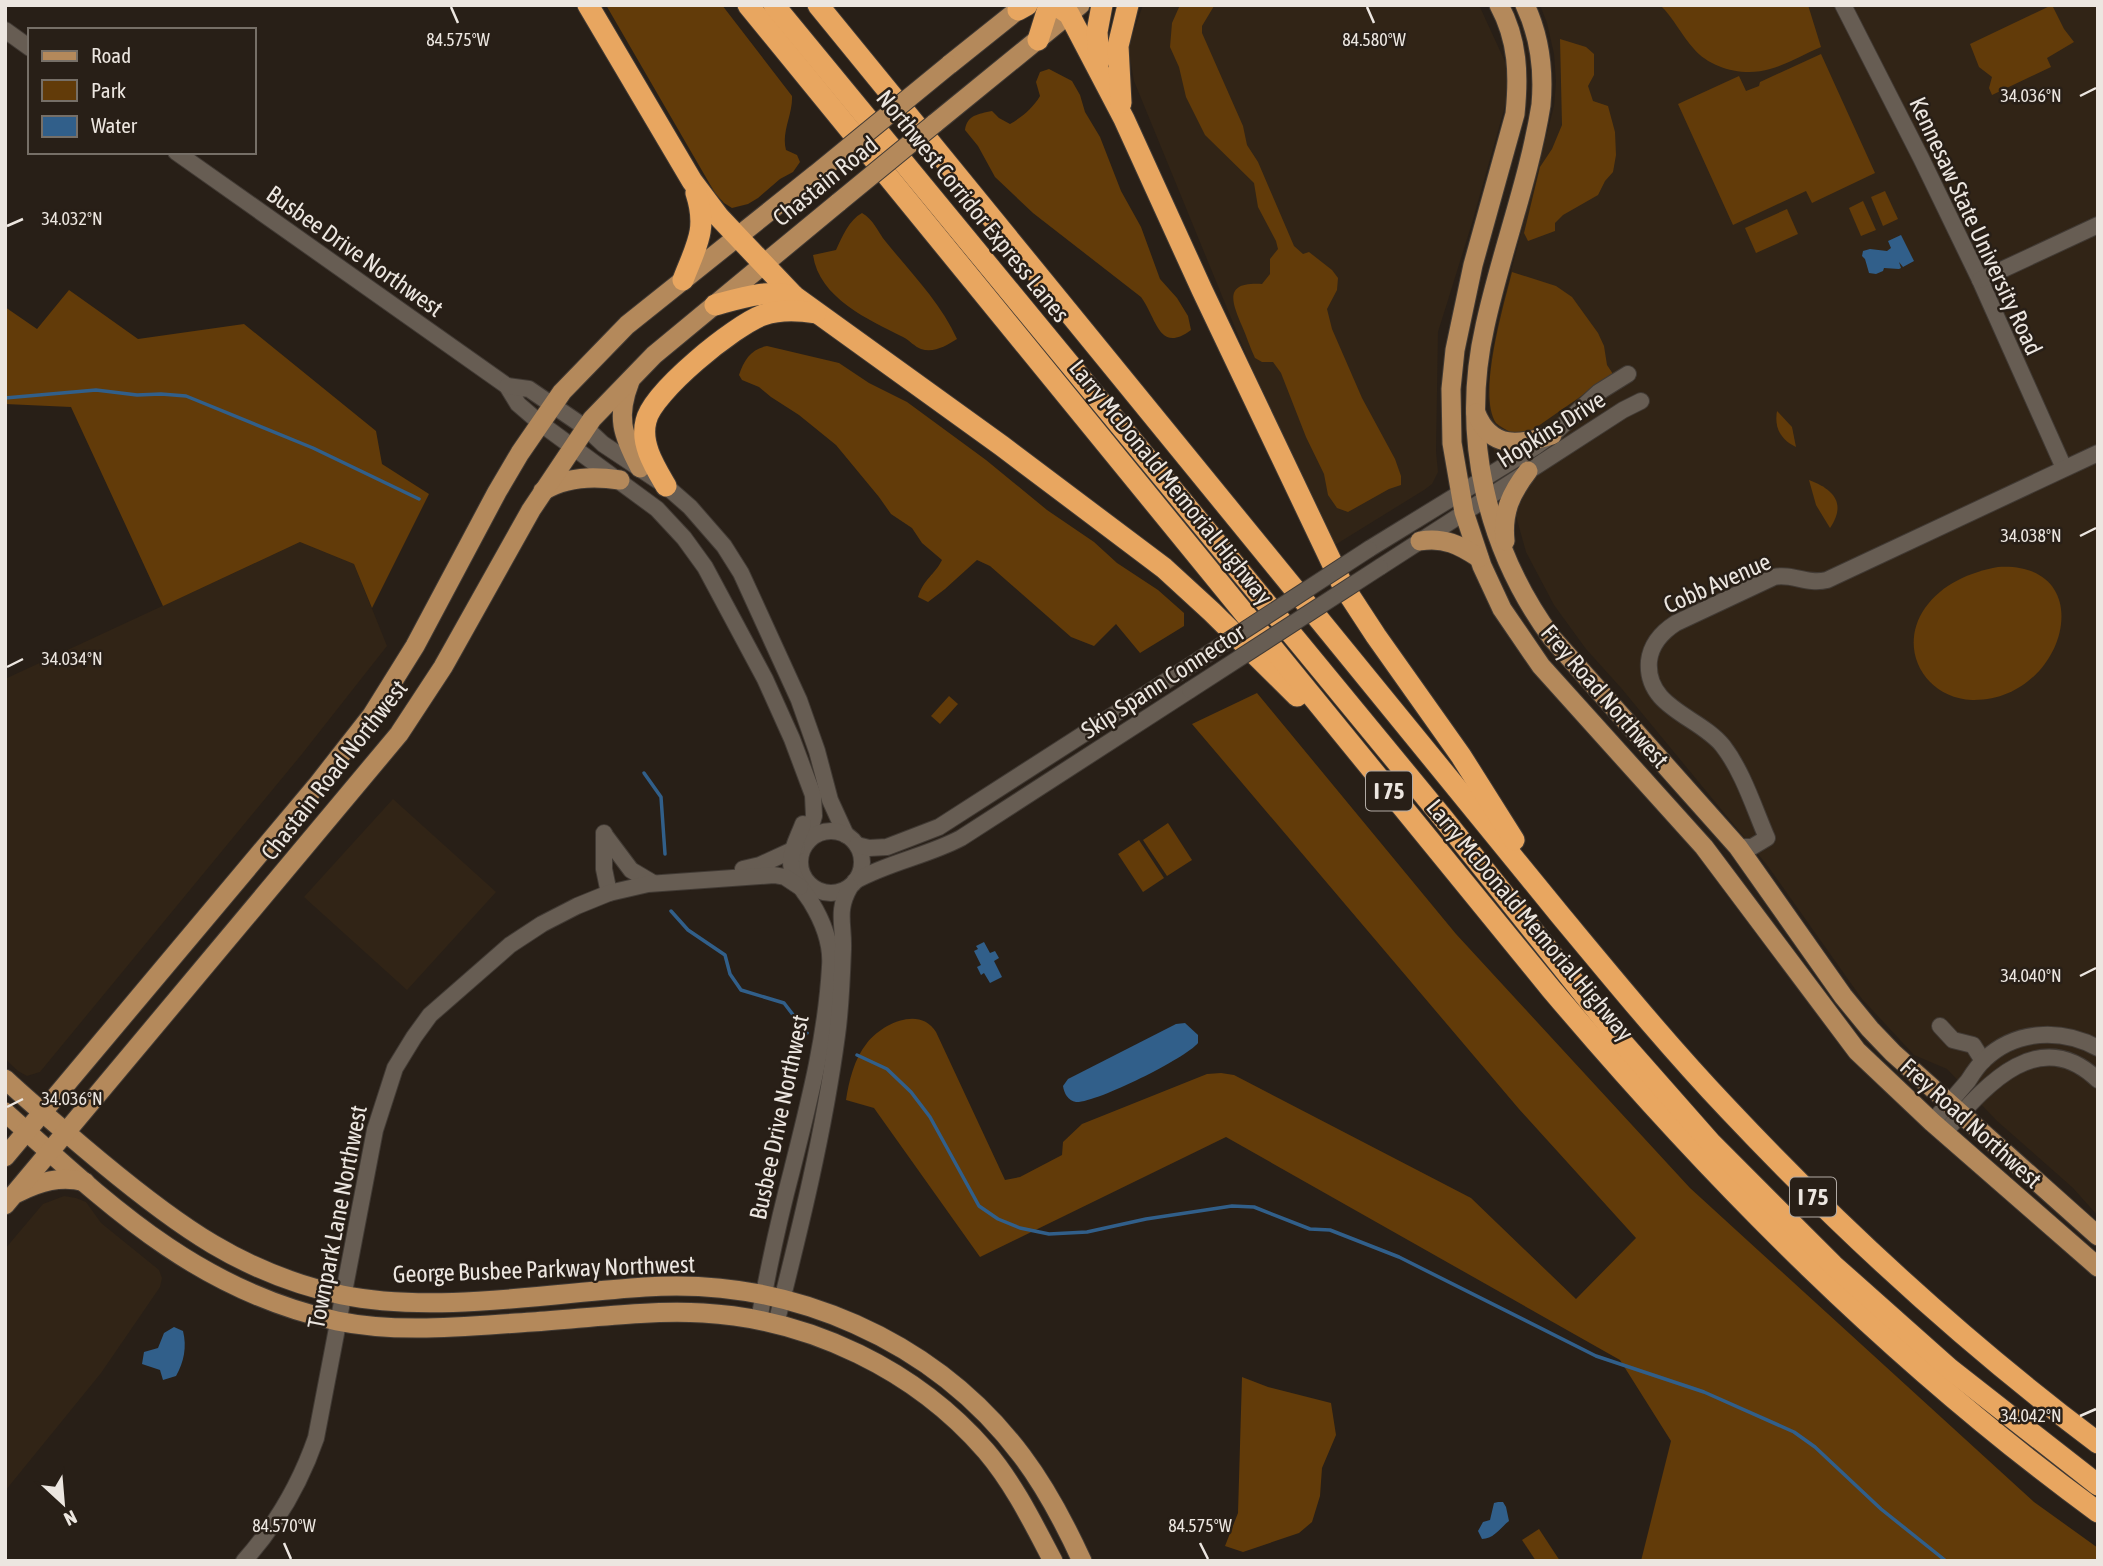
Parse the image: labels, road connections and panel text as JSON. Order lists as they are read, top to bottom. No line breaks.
{"streets":{"highway":["Northwest Corridor Express Lanes","Larry McDonald Memorial Highway","I 75"],"main road":["Chastain Road","Frey Road Northwest","Chastain Road Northwest","George Busbee Parkway Northwest"],"street":["Kennesaw State University Road","Busbee Drive Northwest","Hopkins Drive","Cobb Avenue","Skip Spann Connector","Townpark Lane Northwest"]},"crossings":[["Chastain Road","Chastain Road Northwest"],["Kennesaw State University Road","Cobb Avenue"],["Busbee Drive Northwest","Skip Spann Connector"],["Busbee Drive Northwest","Chastain Road Northwest"],["Busbee Drive Northwest","Townpark Lane Northwest"],["Busbee Drive Northwest","George Busbee Parkway Northwest"],["Hopkins Drive","Skip Spann Connector"],["Hopkins Drive","Frey Road Northwest"],["Cobb Avenue","Frey Road Northwest"],["Skip Spann Connector","Frey Road Northwest"],["Skip Spann Connector","Townpark Lane Northwest"],["Chastain Road Northwest","George Busbee Parkway Northwest"],["Townpark Lane Northwest","George Busbee Parkway Northwest"]],"legend":["Road","Park","Water"],"north":"bottom right","coordinates":["84.575°W","84.580°W","34.036°N","34.032°N","34.038°N","34.034°N","34.040°N","34.042°N","84.570°W"]}
